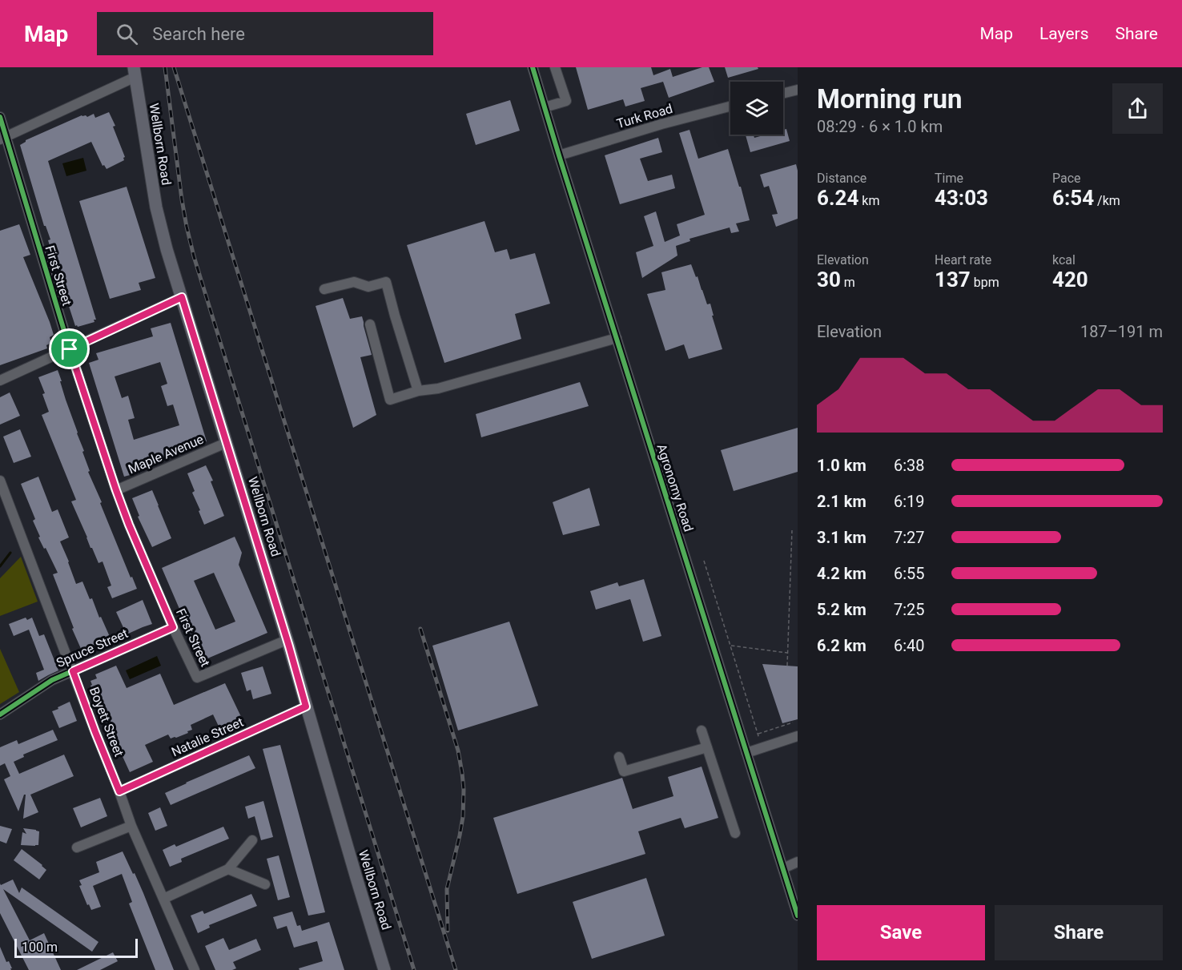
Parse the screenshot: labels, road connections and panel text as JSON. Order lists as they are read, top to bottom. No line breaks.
{"streets":{"main road":["Wellborn Road"],"street":["Turk Road","First Street","Maple Avenue","Agronomy Road","Spruce Street","Boyett Street","Natalie Street"]},"crossings":[["Turk Road","Agronomy Road"],["Wellborn Road","First Street"],["Wellborn Road","Maple Avenue"],["Wellborn Road","Natalie Street"],["First Street","Maple Avenue"],["First Street","Spruce Street"],["Spruce Street","Boyett Street"],["Boyett Street","Natalie Street"]],"scale_bar":"100 m","page":{"header":"Map","search":"Search here","nav":["Map","Layers","Share"],"heading":["Morning run","08:29 · 6 × 1.0 km"],"stats":[["Distance","6.24 km"],["Time","43:03"],["Pace","6:54 /km"],["Elevation","30 m"],["Heart rate","137 bpm"],["kcal","420"]],"chart":["Elevation","187–191 m"],"list":[{"name":"1.0 km","note":"6:38"},{"name":"2.1 km","note":"6:19"},{"name":"3.1 km","note":"7:27"},{"name":"4.2 km","note":"6:55"},{"name":"5.2 km","note":"7:25"},{"name":"6.2 km","note":"6:40"}],"buttons":["Save","Share"],"scale":"100 m"}}
